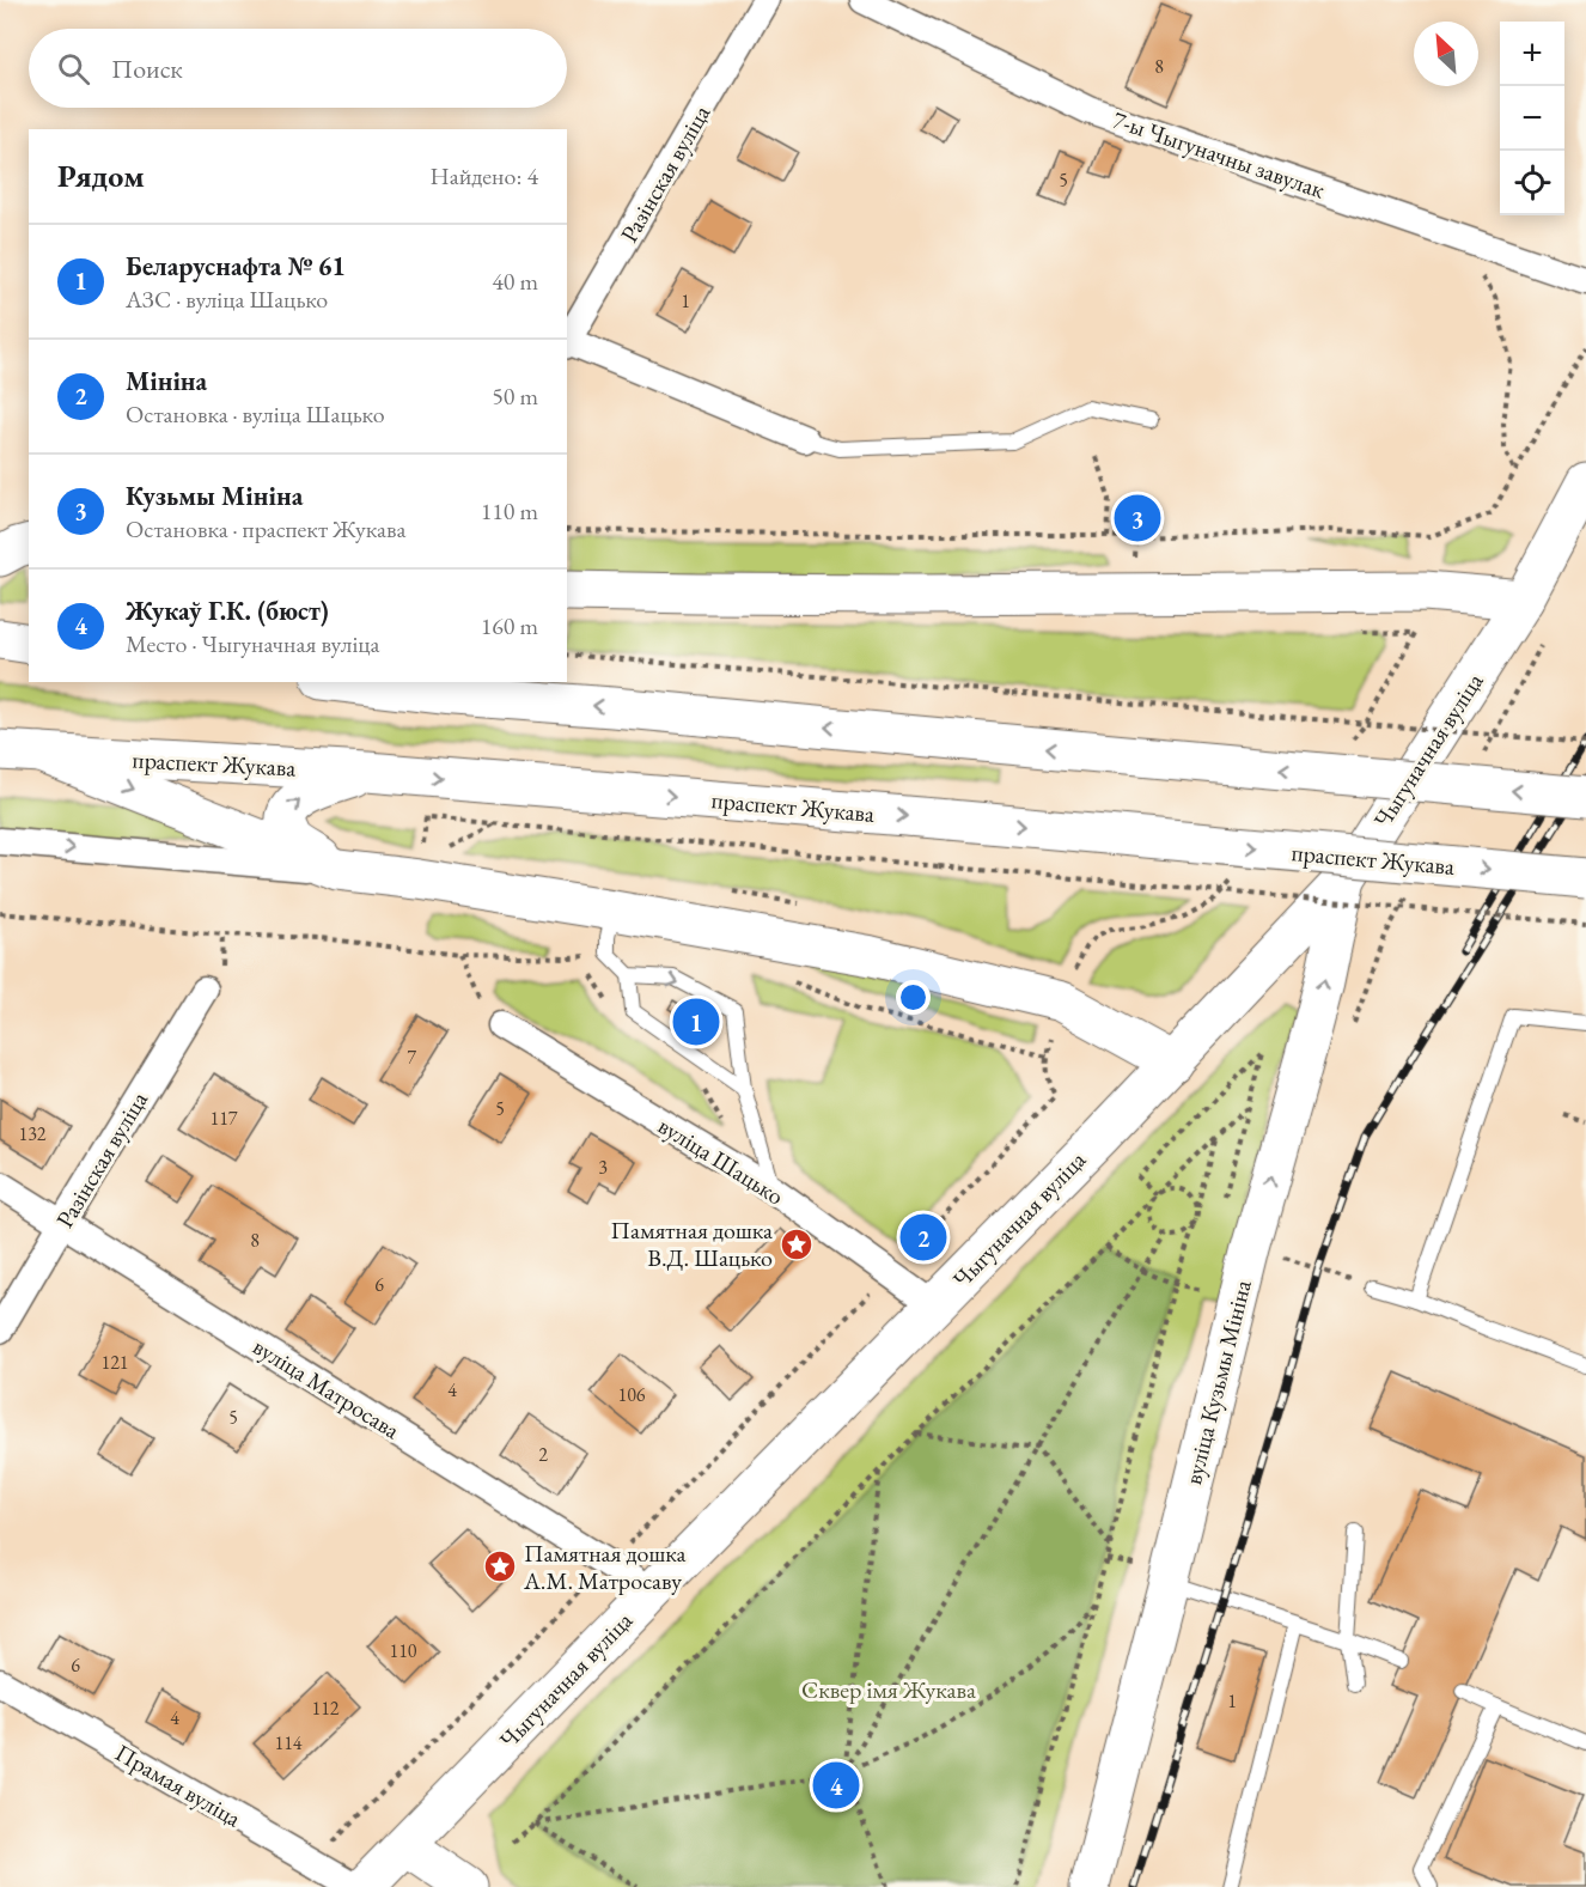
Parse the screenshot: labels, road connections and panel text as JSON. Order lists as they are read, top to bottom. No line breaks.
{"streets":{"main road":["Чыгуначная вуліца","праспект Жукава","вуліца Кузьмы Мініна"],"street":["7-ы Чыгуначны завулак","Разінская вуліца","вуліца Шацько","вуліца Матросава","Прамая вуліца"]},"crossings":[["Разінская вуліца","вуліца Матросава"],["Чыгуначная вуліца","вуліца Шацько"],["Чыгуначная вуліца","вуліца Кузьмы Мініна"],["Чыгуначная вуліца","вуліца Матросава"]],"one_way":["вуліца Кузьмы Мініна"],"parks":["Сквер імя Жукава"],"places":{"place":["Памятная дошка В.Д. Шацько","Памятная дошка А.М. Матросаву"]},"house_numbers":["8","5","1","7","5","117","132","3","8","6","121","4","106","5","2","110","6","1","112","4","114"],"north":"top left","page":{"map_buttons":["+","−"],"search":"Поиск","heading":["Рядом","Найдено: 4"],"list":[{"mark":"1","name":"Беларуснафта № 61","note":"АЗС · вуліца Шацько","value":"40 m"},{"mark":"2","name":"Мініна","note":"Остановка · вуліца Шацько","value":"50 m"},{"mark":"3","name":"Кузьмы Мініна","note":"Остановка · праспект Жукава","value":"110 m"},{"mark":"4","name":"Жукаў Г.К. (бюст)","note":"Место · Чыгуначная вуліца","value":"160 m"}],"pins":["3","1","2","4"]}}
